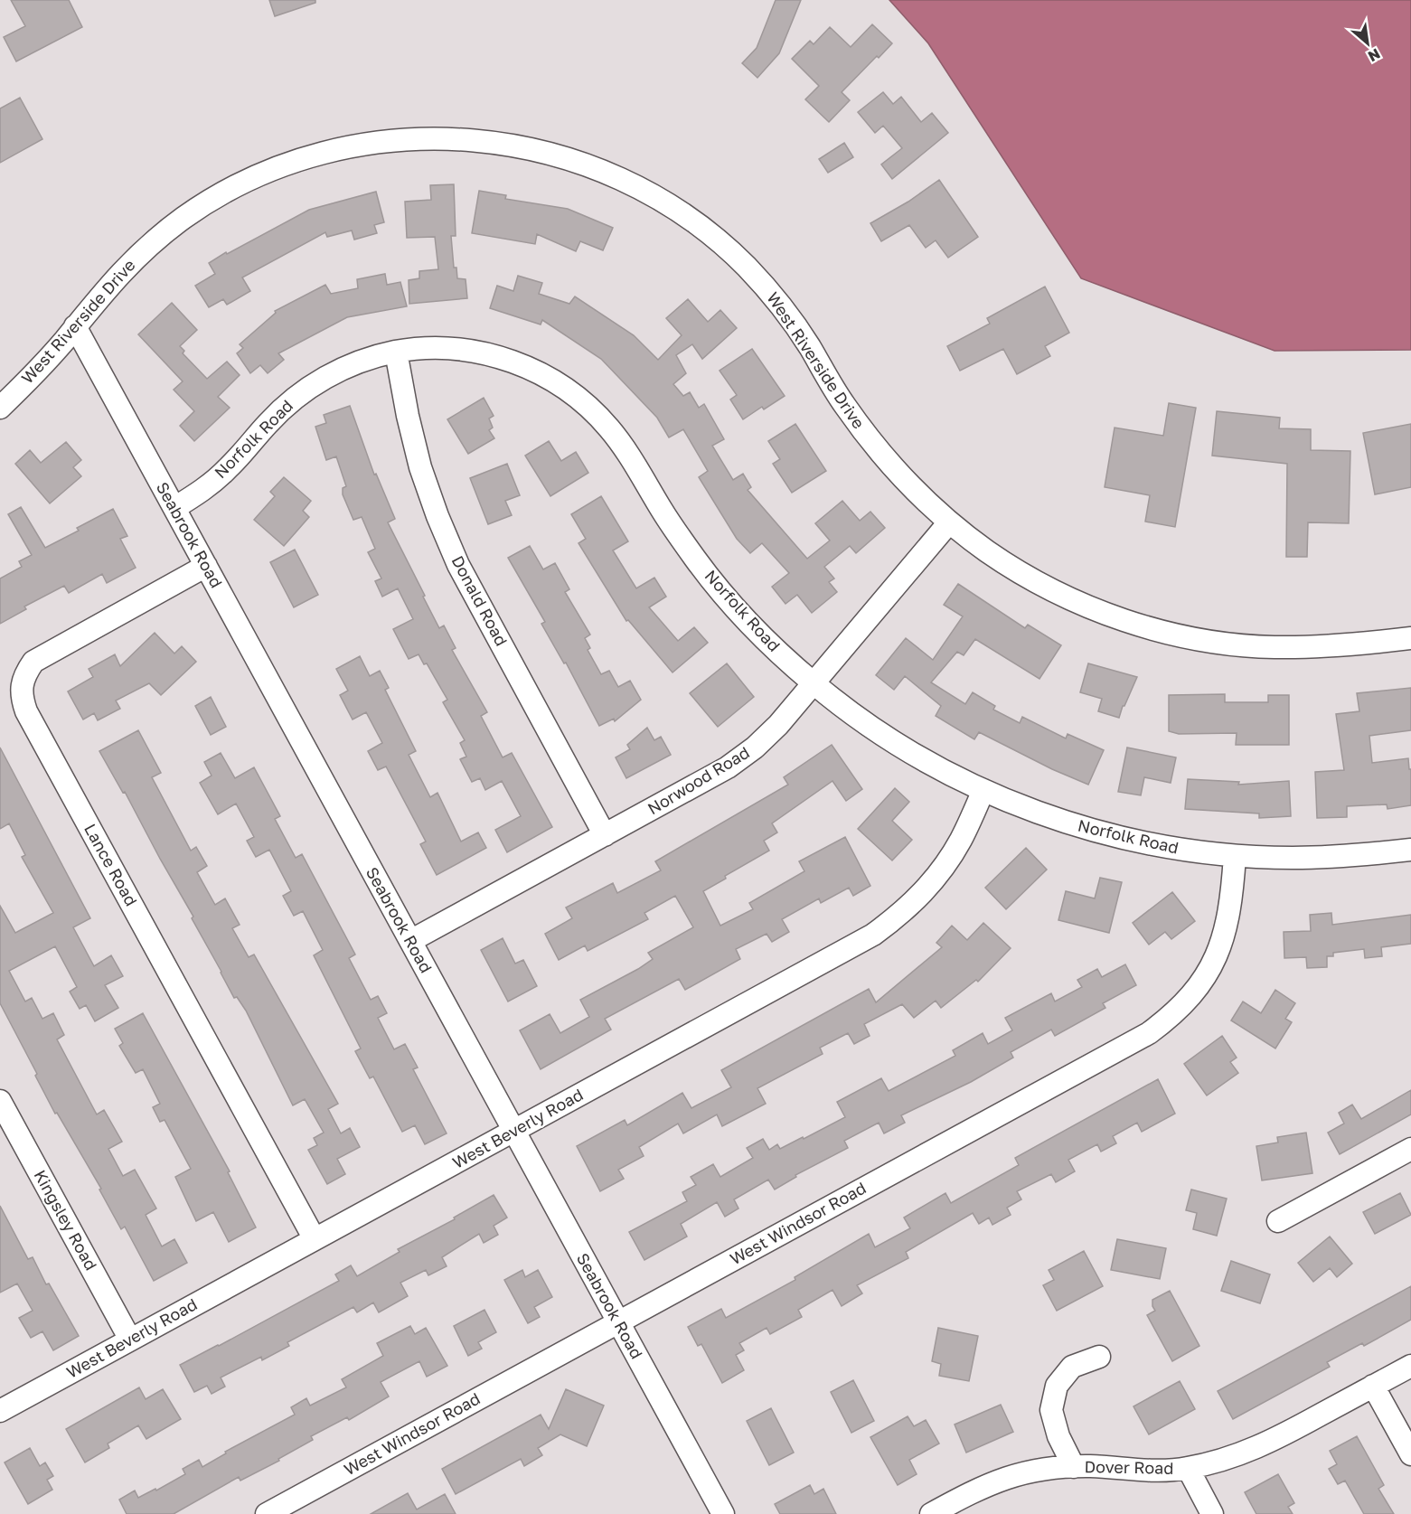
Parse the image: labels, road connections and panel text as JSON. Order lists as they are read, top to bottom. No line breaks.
{"streets":{"street":["West Riverside Drive","Norfolk Road","Seabrook Road","Donald Road","Norwood Road","Lance Road","West Beverly Road","Kingsley Road","West Windsor Road","Dover Road"]},"crossings":[["West Riverside Drive","Seabrook Road"],["West Riverside Drive","Norwood Road"],["Norfolk Road","Seabrook Road"],["Norfolk Road","Donald Road"],["Norfolk Road","Norwood Road"],["Norfolk Road","West Beverly Road"],["Norfolk Road","West Windsor Road"],["Seabrook Road","Norwood Road"],["Seabrook Road","Lance Road"],["Seabrook Road","West Beverly Road"],["Seabrook Road","West Windsor Road"],["Donald Road","Norwood Road"],["Lance Road","West Beverly Road"],["West Beverly Road","Kingsley Road"]],"north":"bottom right"}
